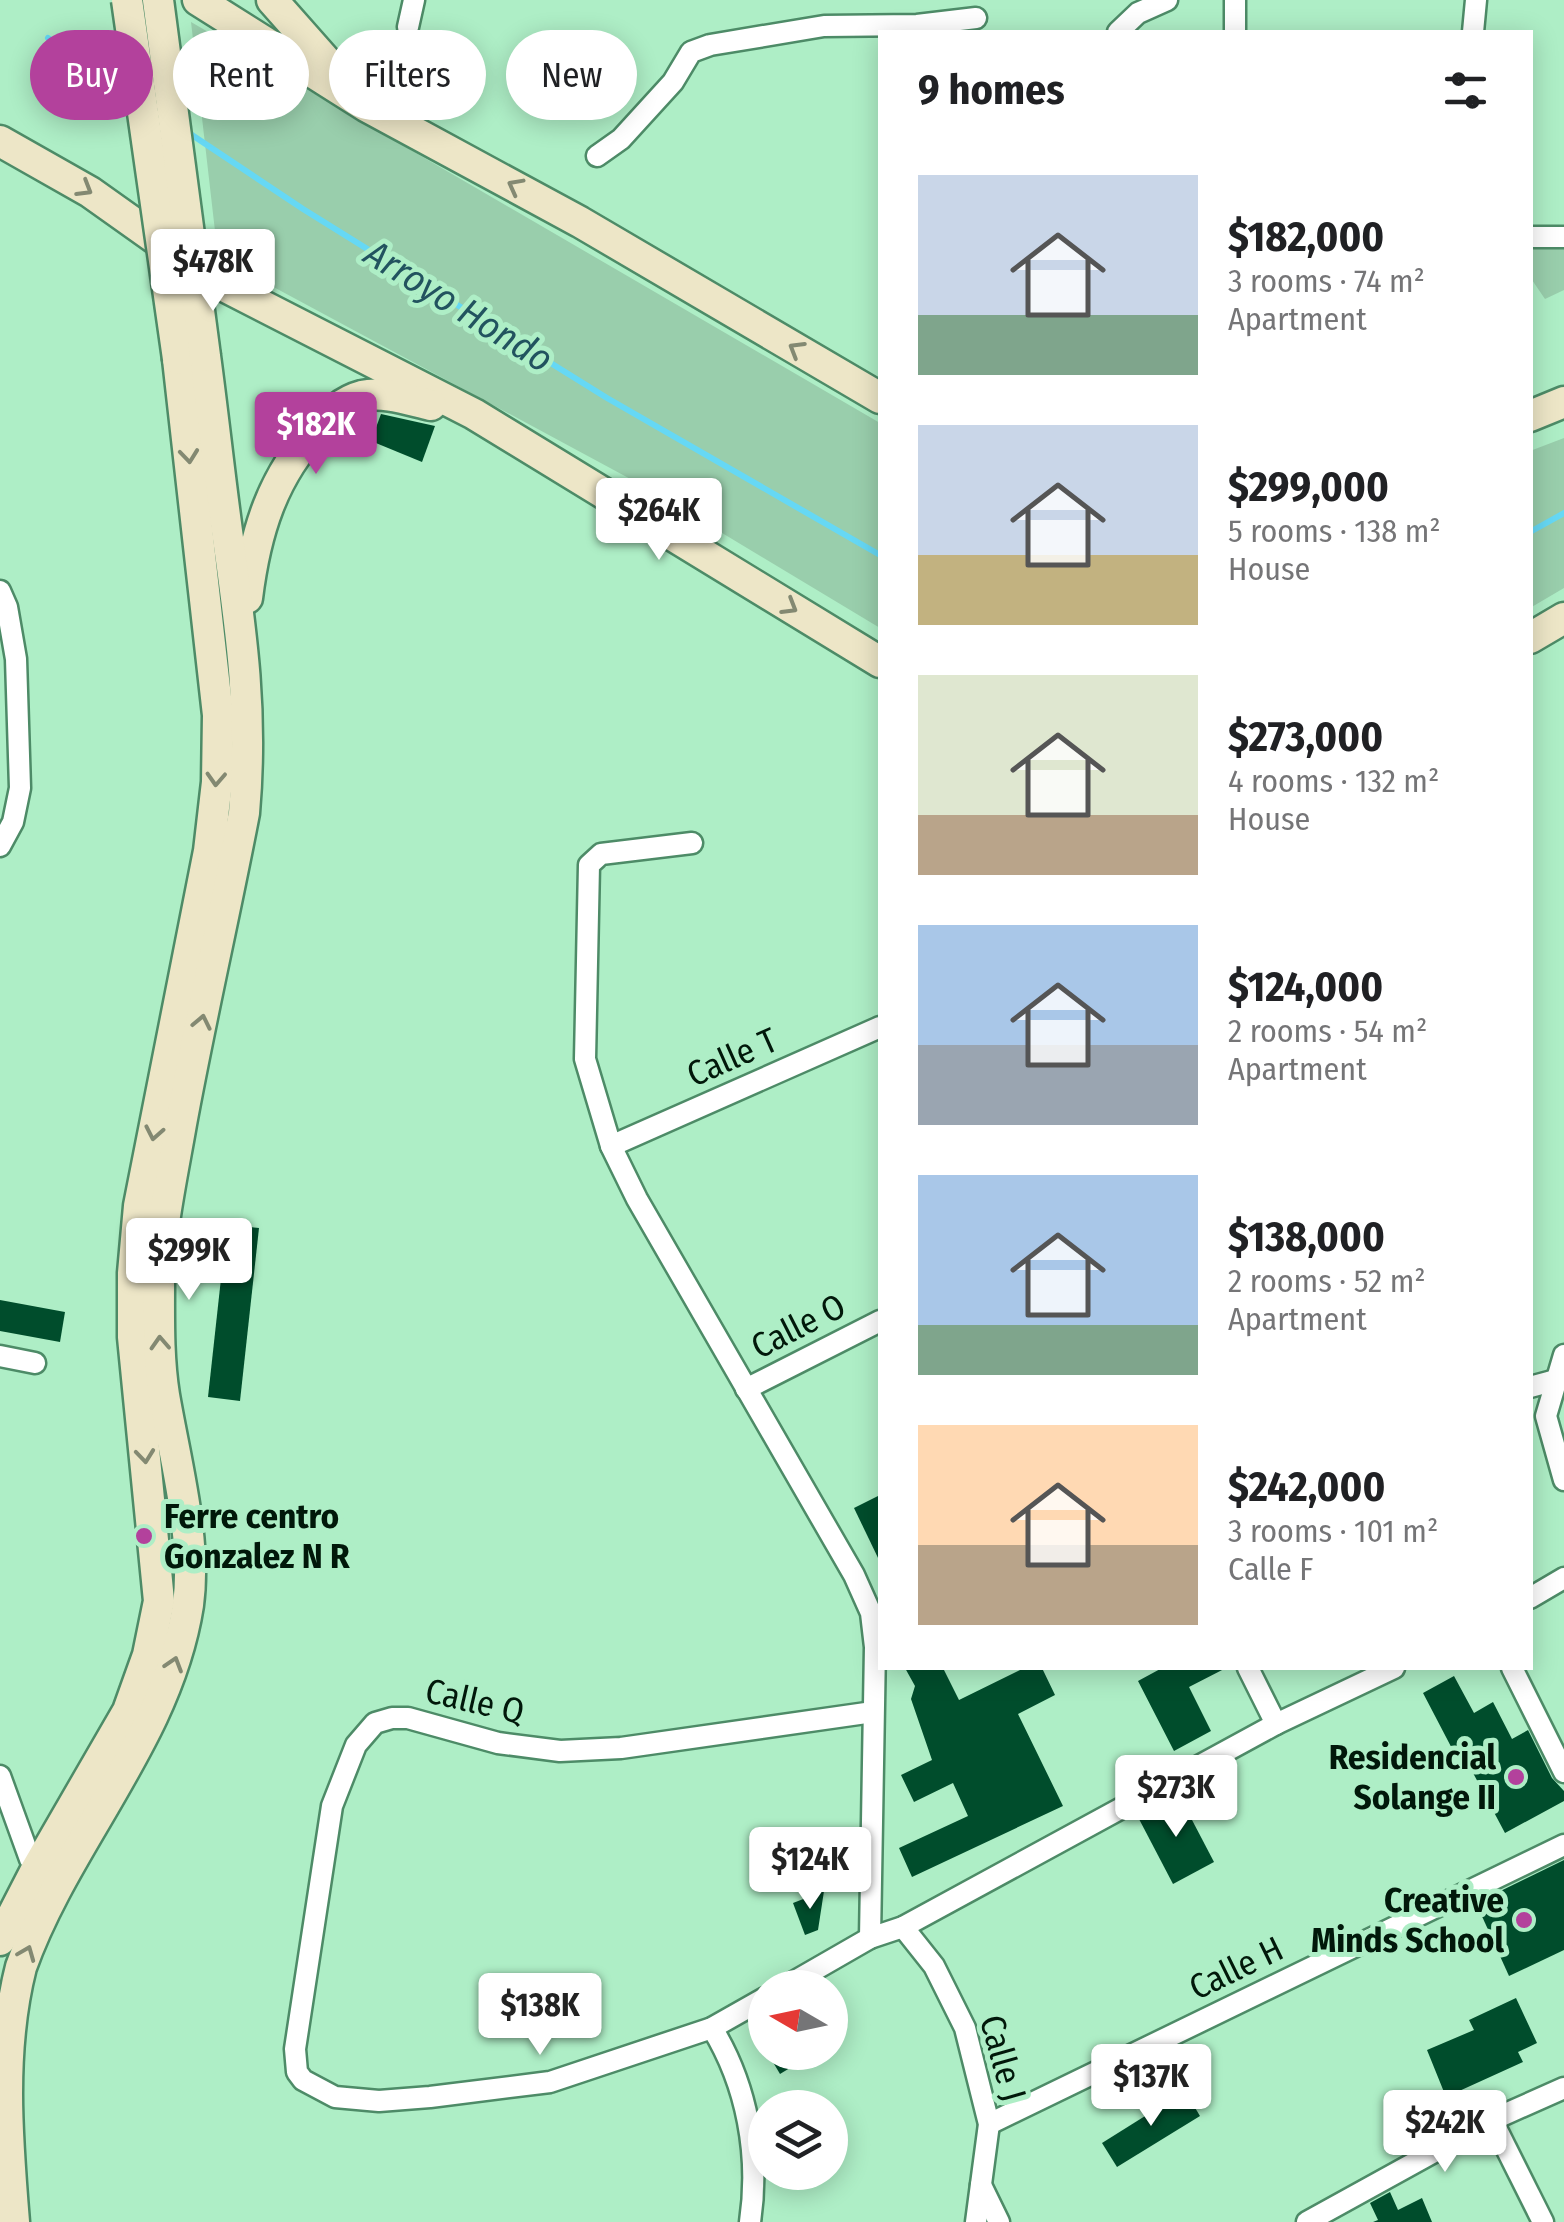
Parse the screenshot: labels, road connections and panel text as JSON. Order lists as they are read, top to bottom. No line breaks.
{"streets":{"street":["Calle T","Calle O","Calle Q","Calle H","Calle J"]},"crossings":[["Calle H","Calle J"]],"water":["Arroyo Hondo"],"places":["Ferre centro Gonzalez N R","Residencial Solange II","Creative Minds School"],"north":"left","page":{"chip":["Buy","Rent","Filters","New"],"heading":"9 homes","list":[{"name":"$182,000","note":"3 rooms · 74 m² · Apartment"},{"name":"$299,000","note":"5 rooms · 138 m² · House"},{"name":"$273,000","note":"4 rooms · 132 m² · House"},{"name":"$124,000","note":"2 rooms · 54 m² · Apartment"},{"name":"$138,000","note":"2 rooms · 52 m² · Apartment"},{"name":"$242,000","note":"3 rooms · 101 m² · Calle F"}],"price":["$478K","$182K","$264K","$299K","$273K","$124K","$138K","$137K","$242K"]}}
